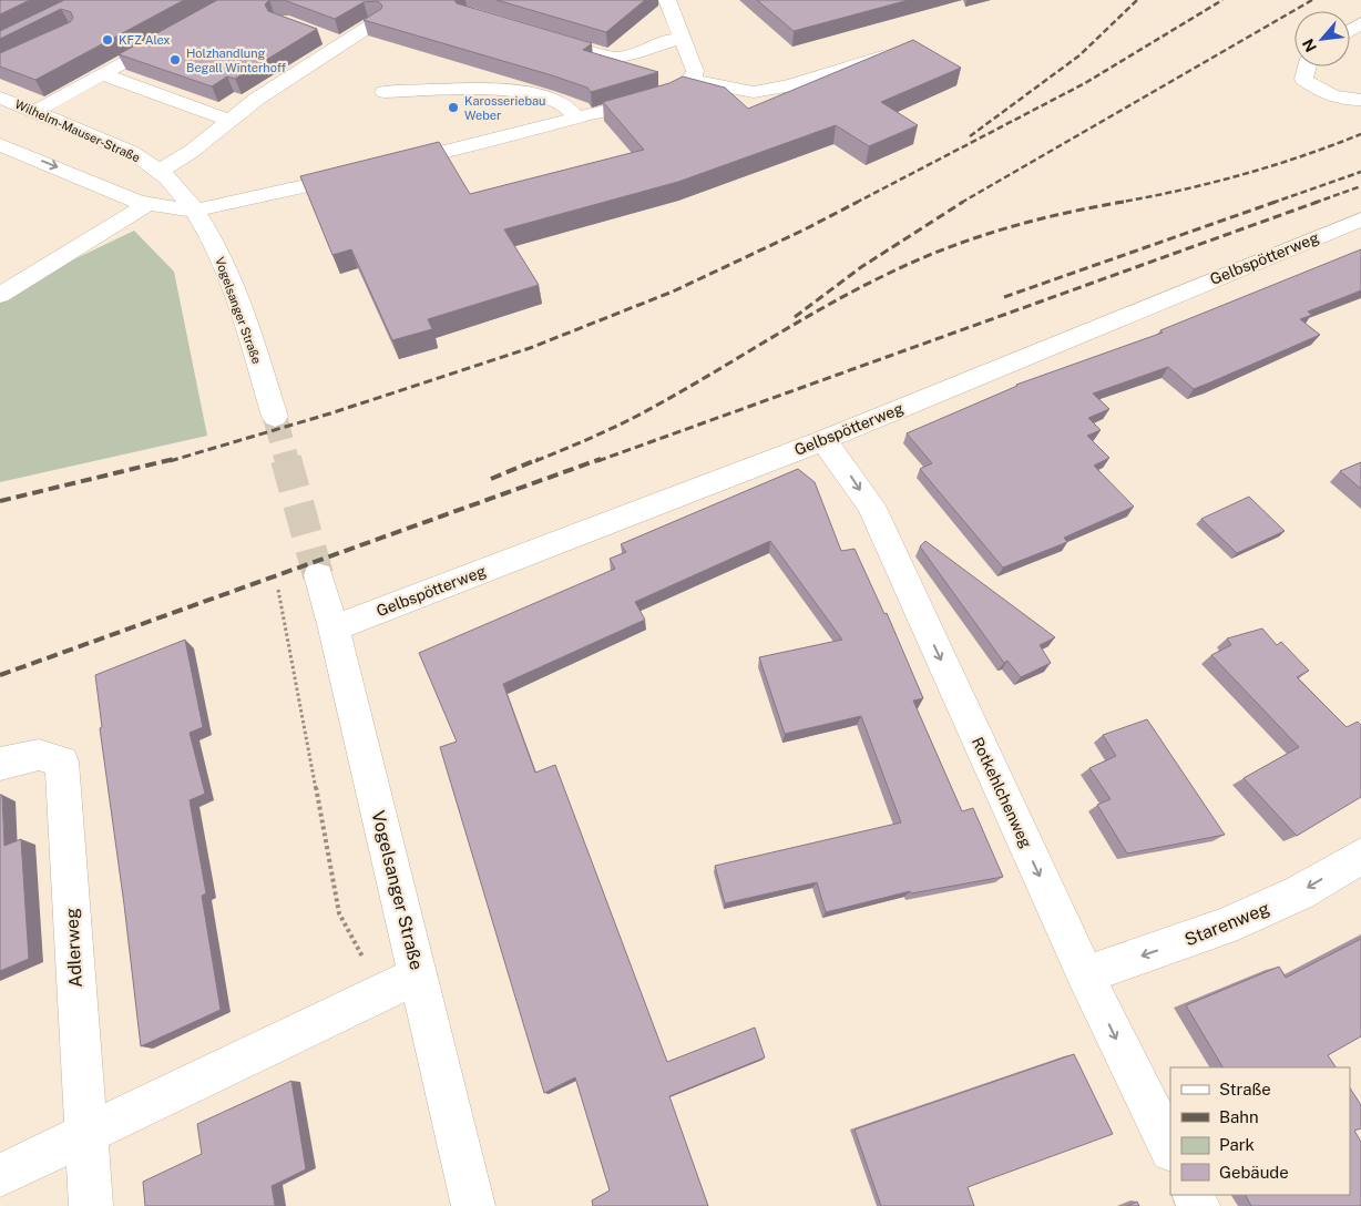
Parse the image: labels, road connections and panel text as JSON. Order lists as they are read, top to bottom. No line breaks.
{"streets":{"street":["Wilhelm-Mauser-Straße","Gelbspötterweg","Vogelsanger Straße","Rotkehlchenweg","Starenweg","Adlerweg"]},"crossings":[["Wilhelm-Mauser-Straße","Vogelsanger Straße"],["Gelbspötterweg","Vogelsanger Straße"],["Gelbspötterweg","Rotkehlchenweg"],["Rotkehlchenweg","Starenweg"]],"one_way":["Rotkehlchenweg","Starenweg"],"places":["KFZ Alex","Holzhandlung Begall Winterhoff","Karosseriebau Weber"],"legend":["Straße","Bahn","Park","Gebäude"],"north":"bottom left"}
